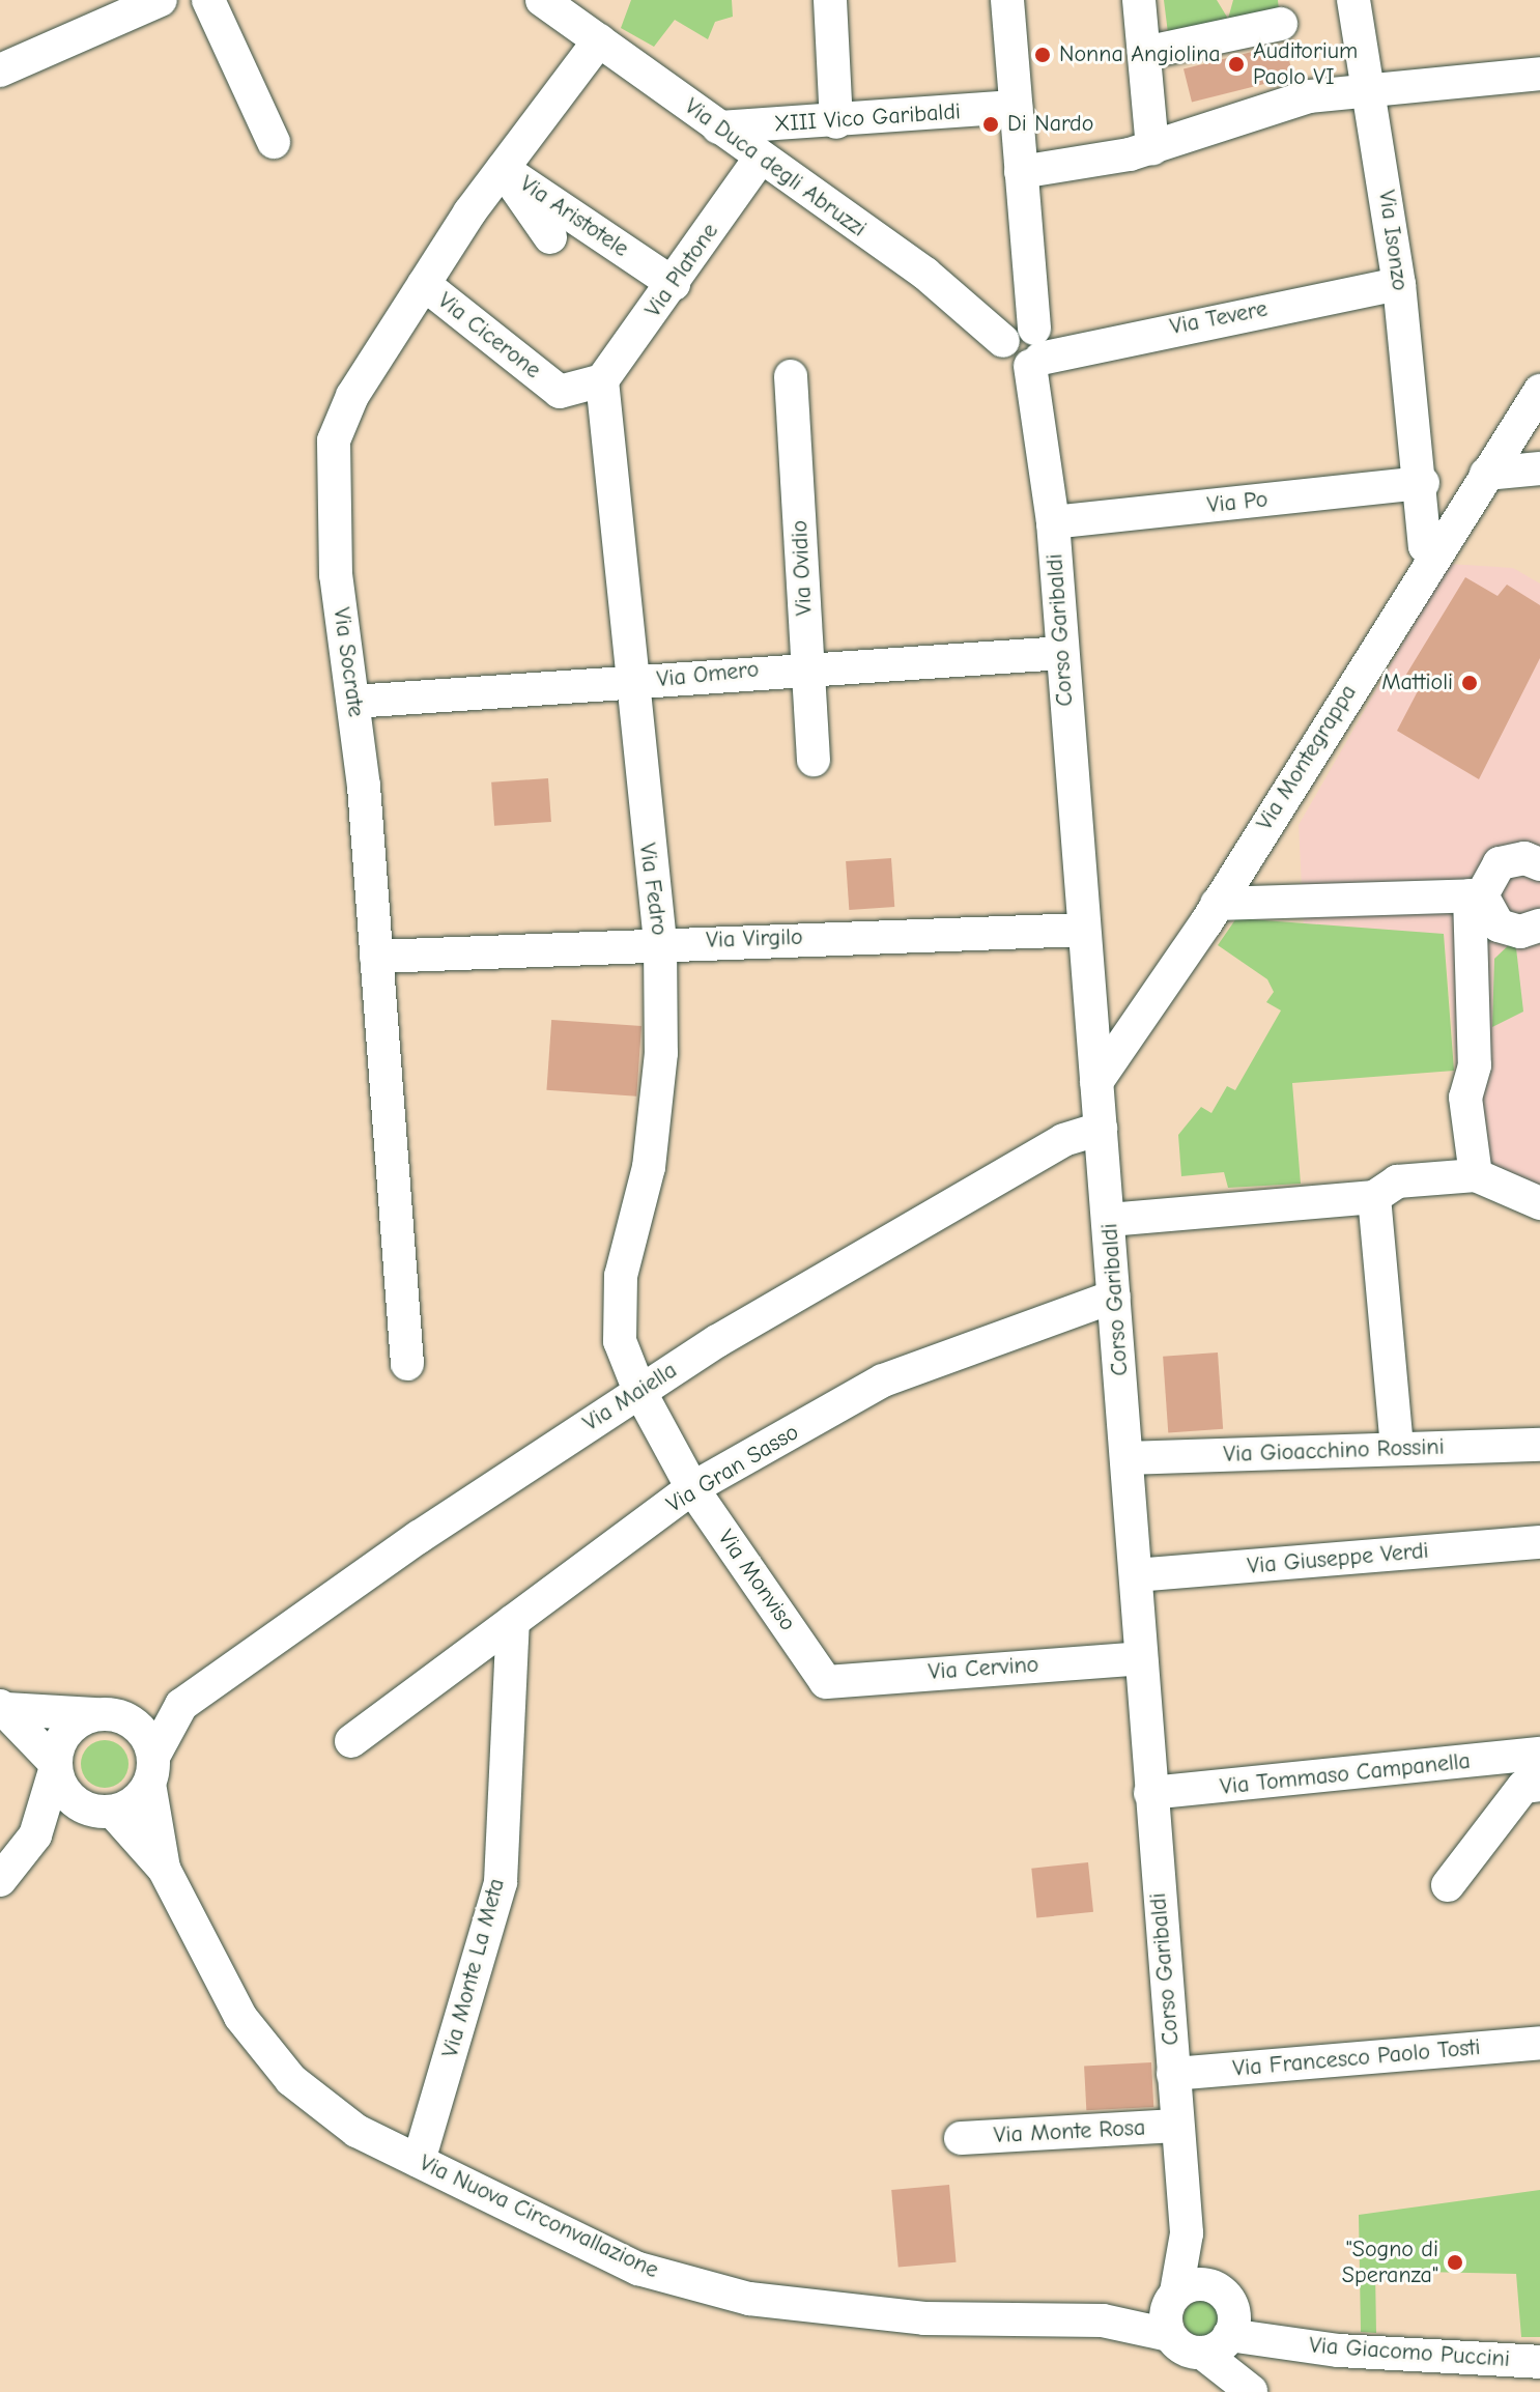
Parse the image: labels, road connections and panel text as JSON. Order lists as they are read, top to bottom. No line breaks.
{"streets":{"street":["XIII Vico Garibaldi","Via Duca degli Abruzzi","Via Aristotele","Via Isonzo","Via Platone","Via Tevere","Via Cicerone","Via Po","Via Ovidio","Corso Garibaldi","Via Socrate","Via Omero","Via Montegrappa","Via Fedro","Via Virgilo","Via Maiella","Via Gioacchino Rossini","Via Gran Sasso","Via Giuseppe Verdi","Via Monviso","Via Cervino","Via Tommaso Campanella","Via Monte La Meta","Via Francesco Paolo Tosti","Via Monte Rosa","Via Nuova Circonvallazione","Via Giacomo Puccini"]},"crossings":[["XIII Vico Garibaldi","Via Duca degli Abruzzi"],["XIII Vico Garibaldi","Corso Garibaldi"],["Via Duca degli Abruzzi","Via Platone"],["Via Duca degli Abruzzi","Via Tevere"],["Via Duca degli Abruzzi","Via Socrate"],["Via Aristotele","Via Platone"],["Via Aristotele","Via Socrate"],["Via Isonzo","Via Tevere"],["Via Isonzo","Via Po"],["Via Isonzo","Via Montegrappa"],["Via Platone","Via Cicerone"],["Via Platone","Via Fedro"],["Via Tevere","Corso Garibaldi"],["Via Cicerone","Via Socrate"],["Via Cicerone","Via Fedro"],["Via Po","Corso Garibaldi"],["Via Ovidio","Via Omero"],["Corso Garibaldi","Via Omero"],["Corso Garibaldi","Via Montegrappa"],["Corso Garibaldi","Via Virgilo"],["Corso Garibaldi","Via Maiella"],["Corso Garibaldi","Via Gioacchino Rossini"],["Corso Garibaldi","Via Gran Sasso"],["Corso Garibaldi","Via Giuseppe Verdi"],["Corso Garibaldi","Via Cervino"],["Corso Garibaldi","Via Tommaso Campanella"],["Corso Garibaldi","Via Francesco Paolo Tosti"],["Corso Garibaldi","Via Monte Rosa"],["Corso Garibaldi","Via Nuova Circonvallazione"],["Corso Garibaldi","Via Giacomo Puccini"],["Via Socrate","Via Omero"],["Via Socrate","Via Virgilo"],["Via Omero","Via Fedro"],["Via Fedro","Via Virgilo"],["Via Fedro","Via Maiella"],["Via Fedro","Via Monviso"],["Via Maiella","Via Monviso"],["Via Maiella","Via Nuova Circonvallazione"],["Via Gran Sasso","Via Monviso"],["Via Gran Sasso","Via Monte La Meta"],["Via Monviso","Via Cervino"],["Via Monte La Meta","Via Nuova Circonvallazione"],["Via Nuova Circonvallazione","Via Giacomo Puccini"]],"places":["Nonna Angiolina","Auditorium Paolo VI","Di Nardo","Mattioli","\"Sogno di Speranza\""]}
